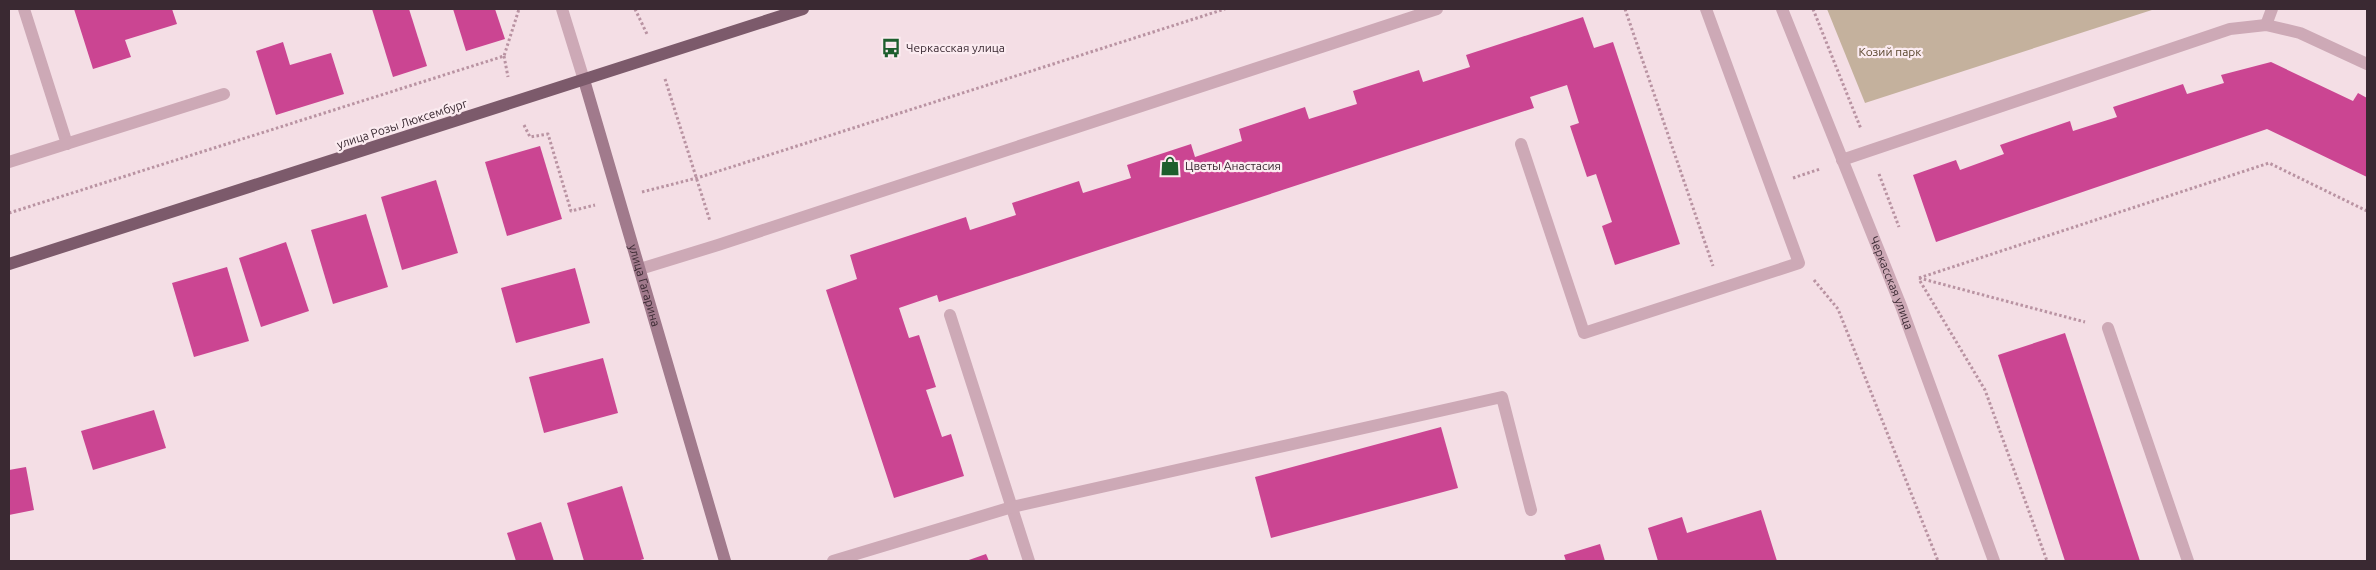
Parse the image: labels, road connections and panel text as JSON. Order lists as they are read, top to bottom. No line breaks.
{"streets":{"main road":["улица Розы Люксембург","улица Гагарина"],"street":["Черкасская улица"]},"crossings":[["улица Розы Люксембург","улица Гагарина"]],"parks":["Козий парк"],"places":{"bus stop":["Черкасская улица"],"shop":["Цветы Анастасия"]}}
